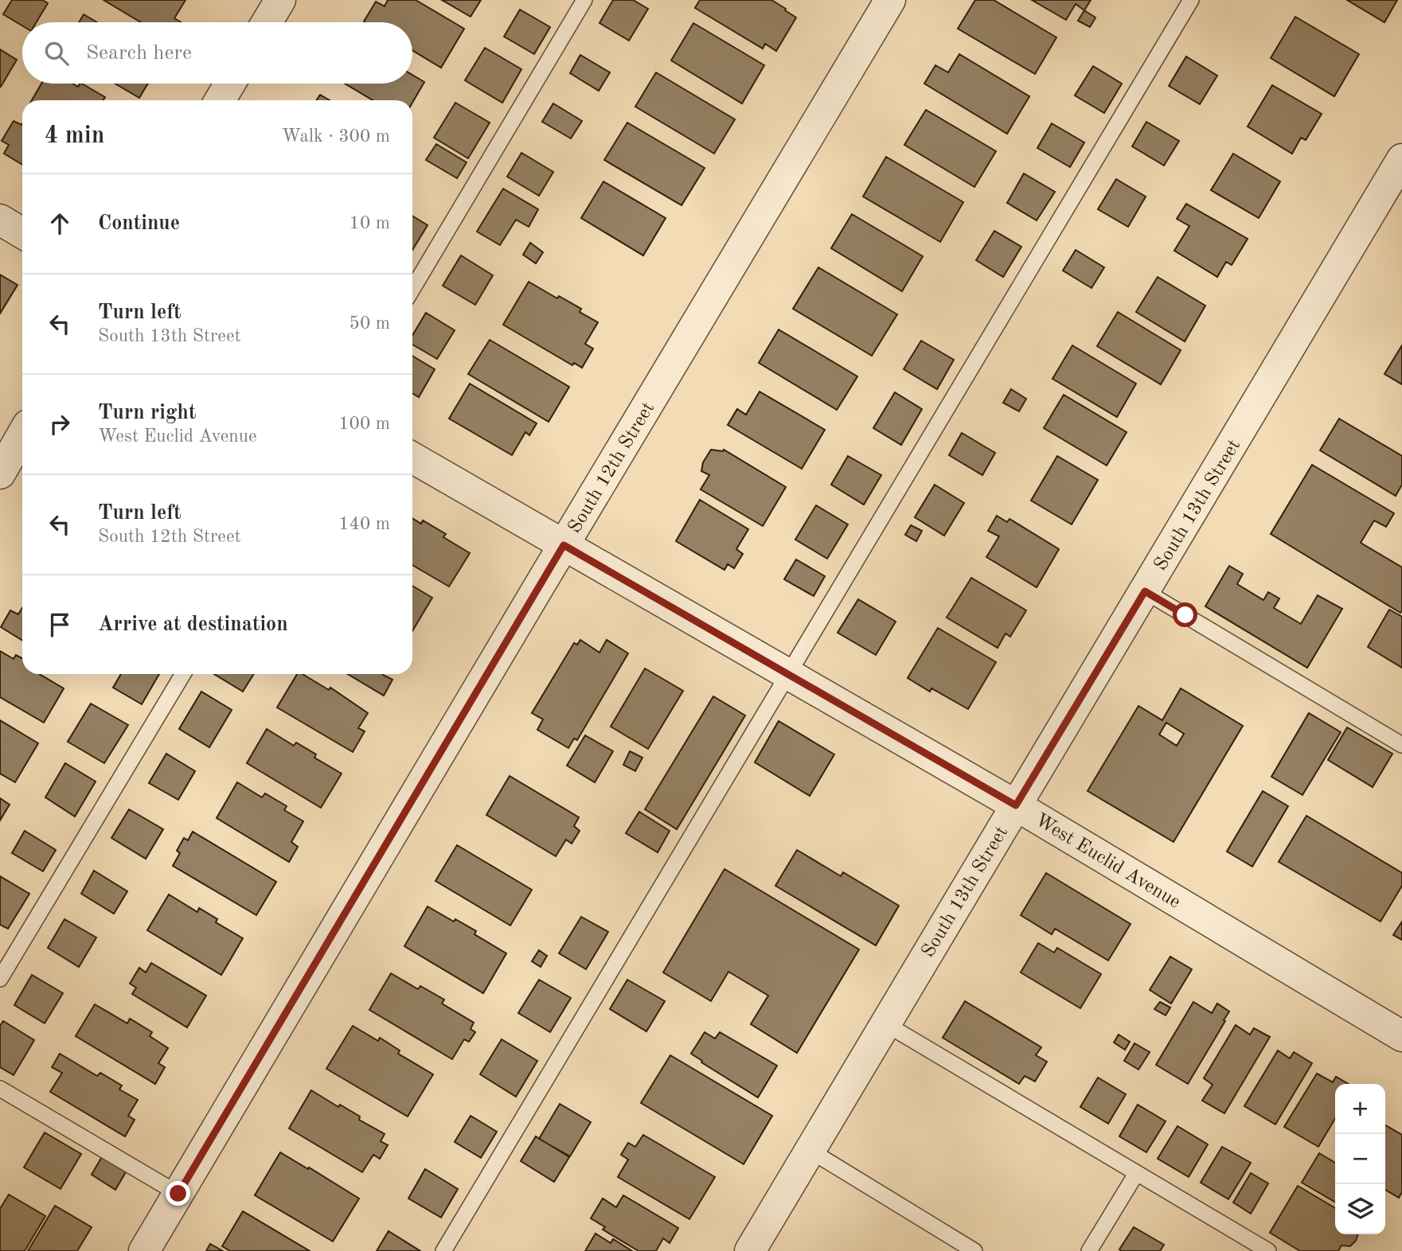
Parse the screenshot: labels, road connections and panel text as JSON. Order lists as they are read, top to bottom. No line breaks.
{"streets":{"street":["South 12th Street","South 13th Street","West Euclid Avenue"]},"crossings":[["South 12th Street","West Euclid Avenue"],["South 13th Street","West Euclid Avenue"]],"page":{"search":"Search here","heading":["4 min","Walk · 300 m"],"list":[["Continue","10 m"],["Turn left","South 13th Street","50 m"],["Turn right","West Euclid Avenue","100 m"],["Turn left","South 12th Street","140 m"],"Arrive at destination"],"map_buttons":["+","−"]}}
